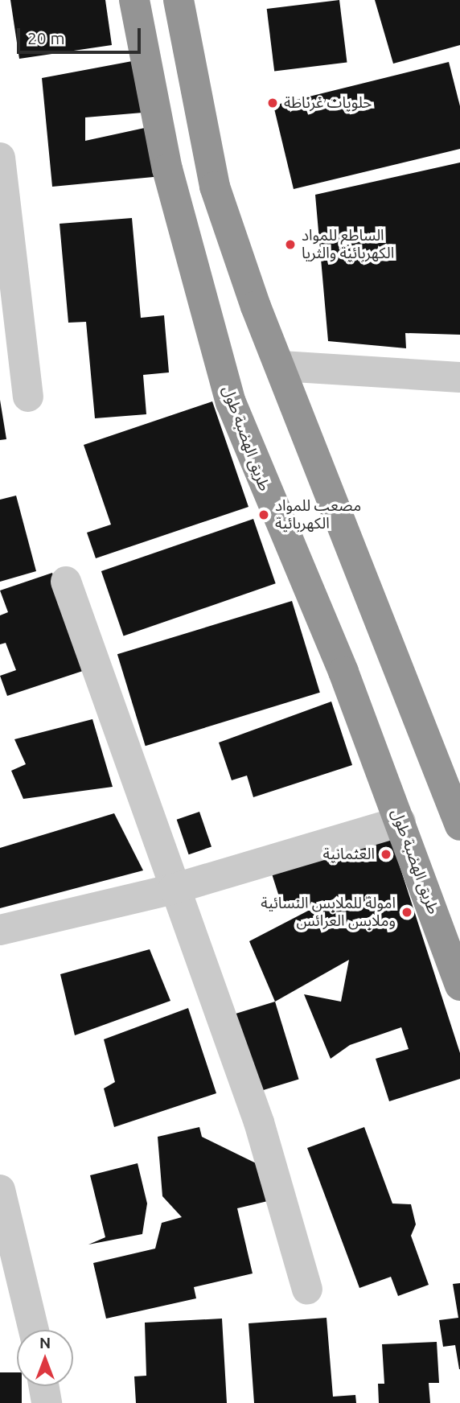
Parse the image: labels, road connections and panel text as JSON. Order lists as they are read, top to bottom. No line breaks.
{"streets":{"highway":["طريق الهضبة طول"]},"places":["حلويات غرناطة","الساطع للمواد الكهربائية والثريا","مصعب للمواد الكهربائية","العثمانية","امولة للملابس النسائية وملابس العرائس"],"scale_bar":"20 m","north":"top"}
